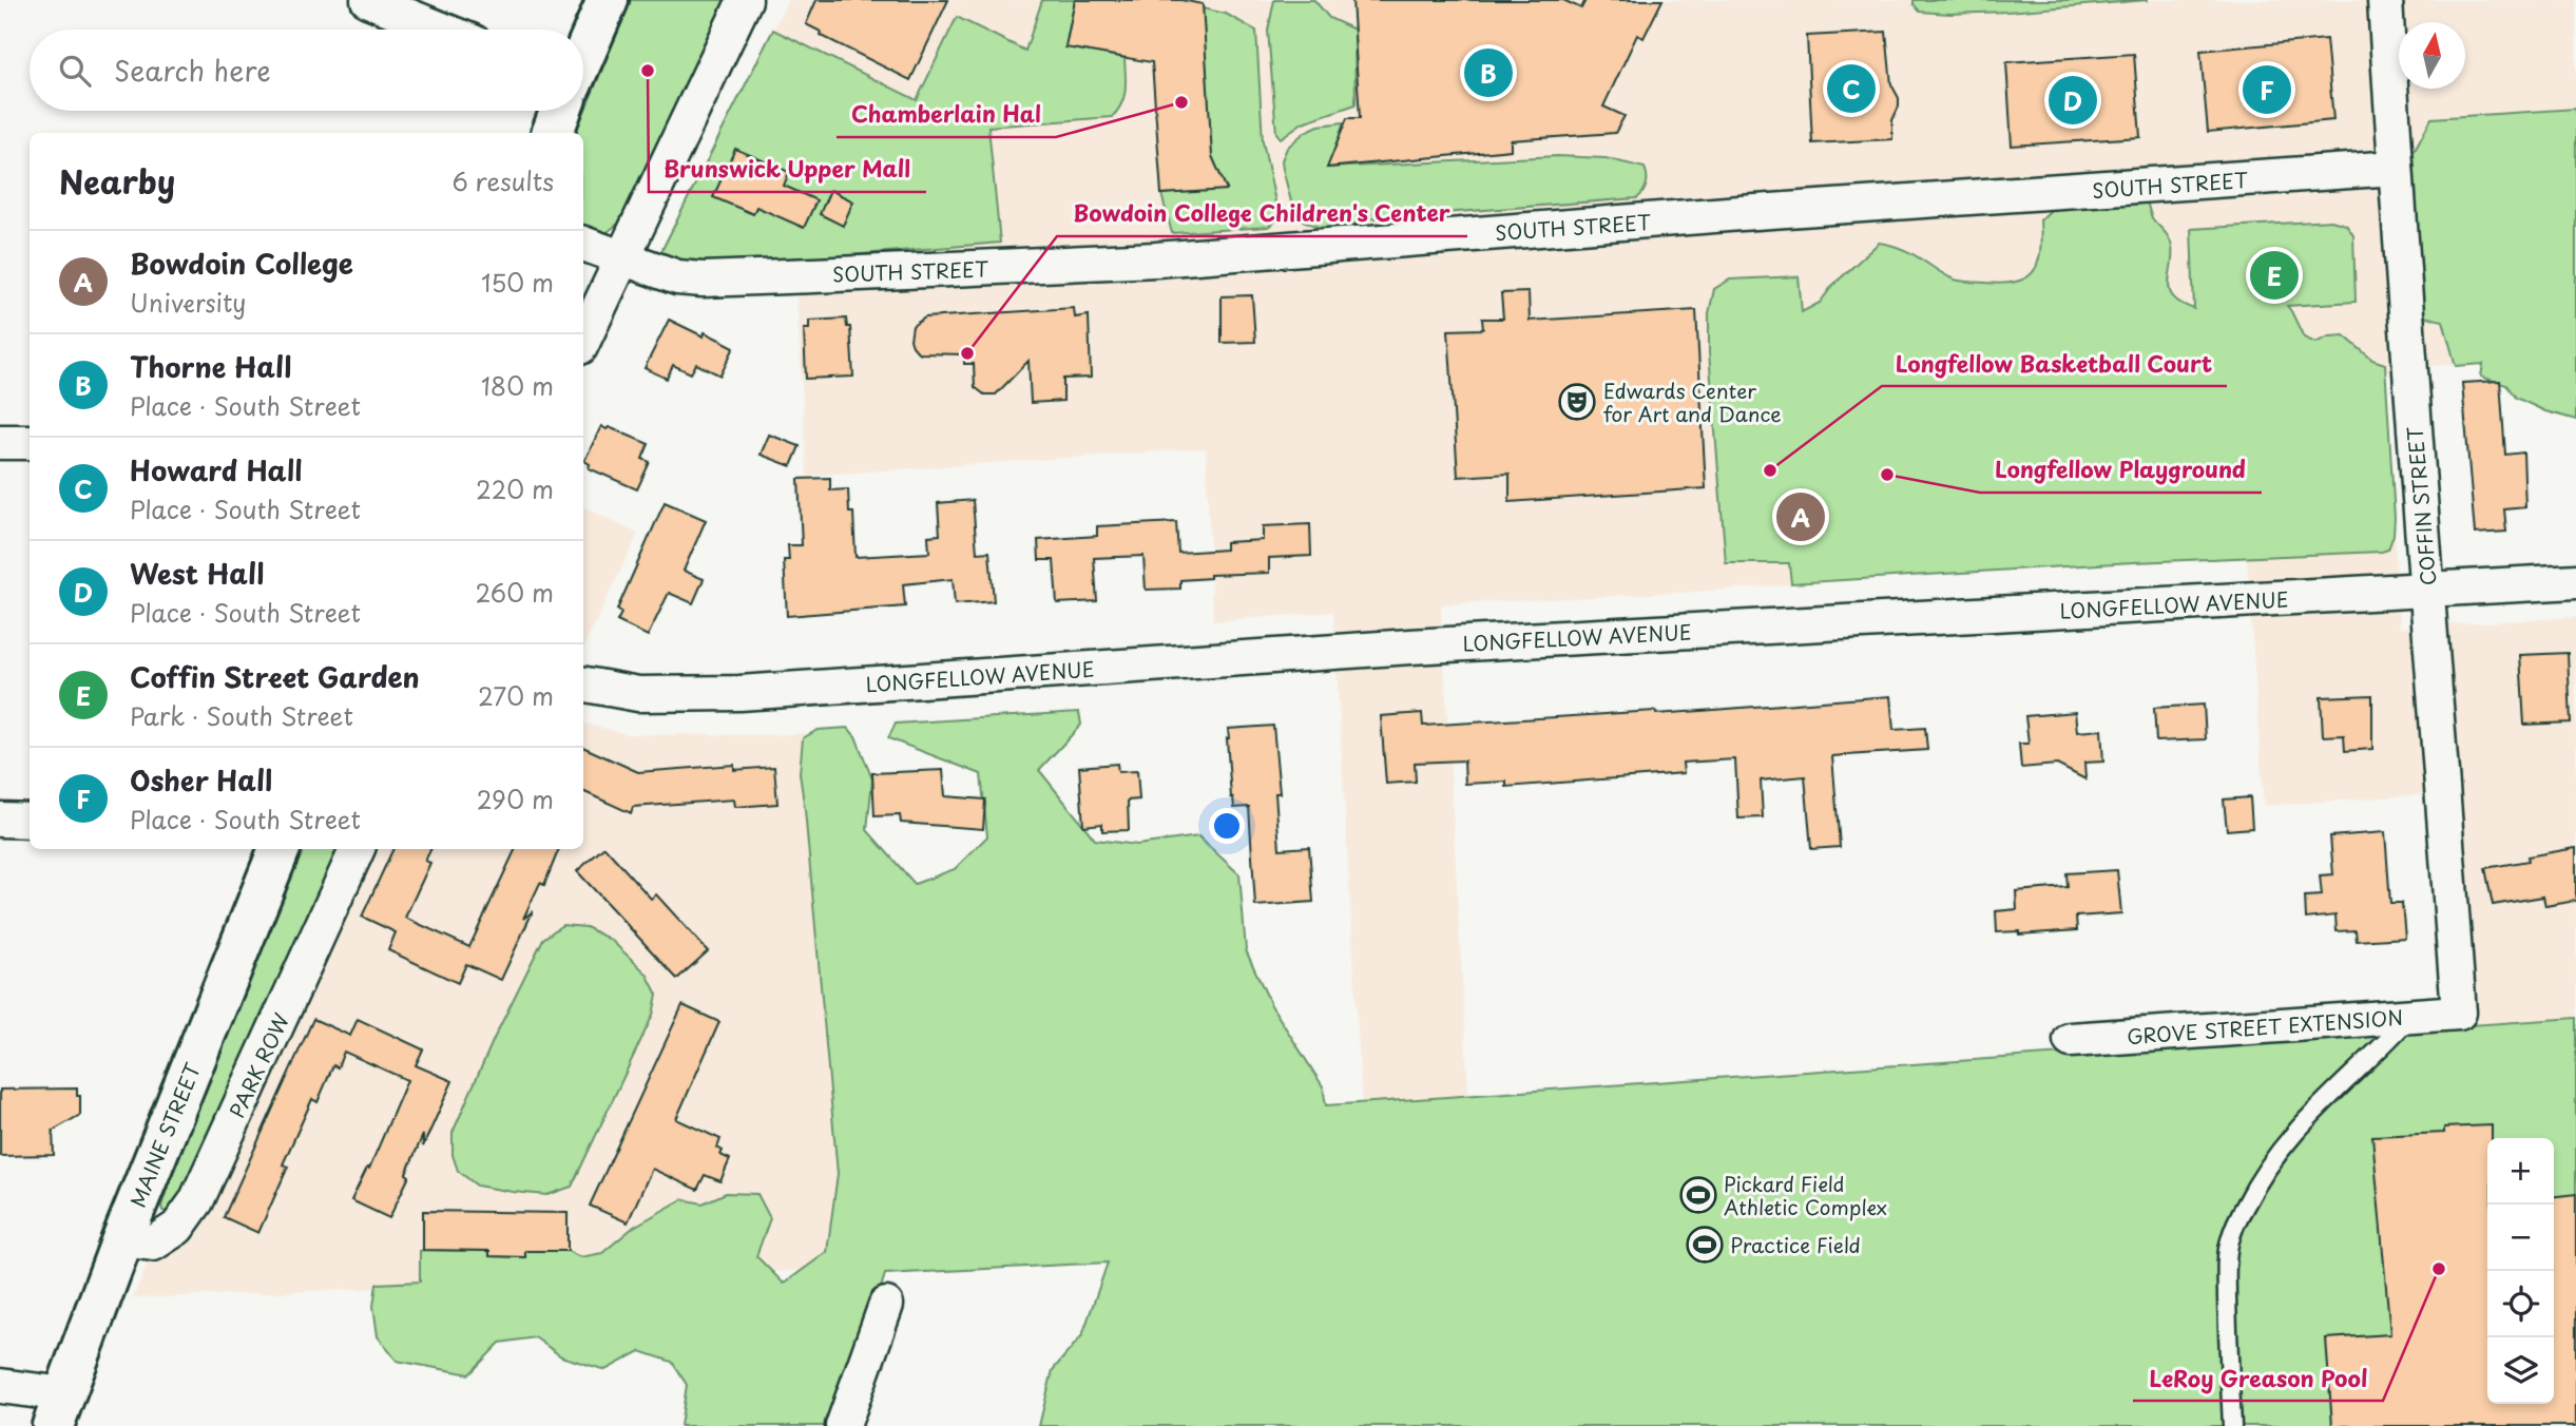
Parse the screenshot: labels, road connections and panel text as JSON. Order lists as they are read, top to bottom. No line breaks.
{"streets":{"street":["SOUTH STREET","COFFIN STREET","LONGFELLOW AVENUE","GROVE STREET EXTENSION","PARK ROW","MAINE STREET"]},"crossings":[["SOUTH STREET","COFFIN STREET"],["COFFIN STREET","LONGFELLOW AVENUE"],["COFFIN STREET","GROVE STREET EXTENSION"],["PARK ROW","MAINE STREET"]],"places":{"other":["Brunswick Upper Mall","Chamberlain Hal","Bowdoin College Children's Center","Longfellow Basketball Court","Longfellow Playground","LeRoy Greason Pool"],"theatre":["Edwards Center for Art and Dance"],"sports":["Pickard Field Athletic Complex","Practice Field"]},"north":"top","page":{"search":"Search here","pins":["B","C","F","D","E","A"],"heading":["Nearby","6 results"],"list":[{"mark":"A","name":"Bowdoin College","note":"University","value":"150 m"},{"mark":"B","name":"Thorne Hall","note":"Place · South Street","value":"180 m"},{"mark":"C","name":"Howard Hall","note":"Place · South Street","value":"220 m"},{"mark":"D","name":"West Hall","note":"Place · South Street","value":"260 m"},{"mark":"E","name":"Coffin Street Garden","note":"Park · South Street","value":"270 m"},{"mark":"F","name":"Osher Hall","note":"Place · South Street","value":"290 m"}],"map_buttons":["+","−"]}}
